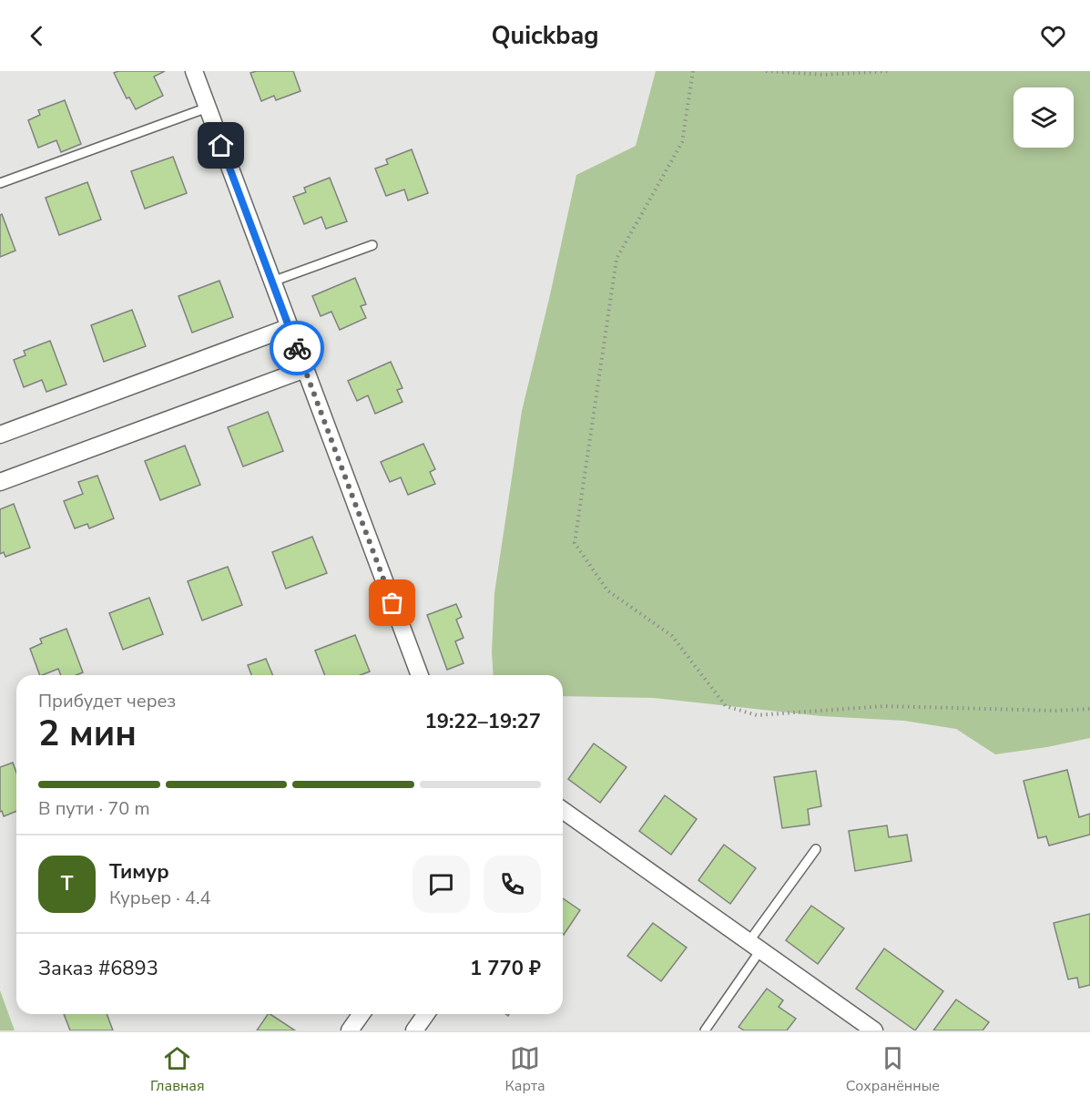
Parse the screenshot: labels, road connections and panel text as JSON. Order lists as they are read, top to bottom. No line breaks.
{"page":{"header":"Quickbag","heading":["2 мин","Прибудет через","19:22–19:27"],"panel":["Тимур","Курьер · 4.4","Заказ #6893","1 770 ₽"],"bar":"В пути · 70 m","round":"Т","tabs":["Главная","Карта","Сохранённые"]}}
